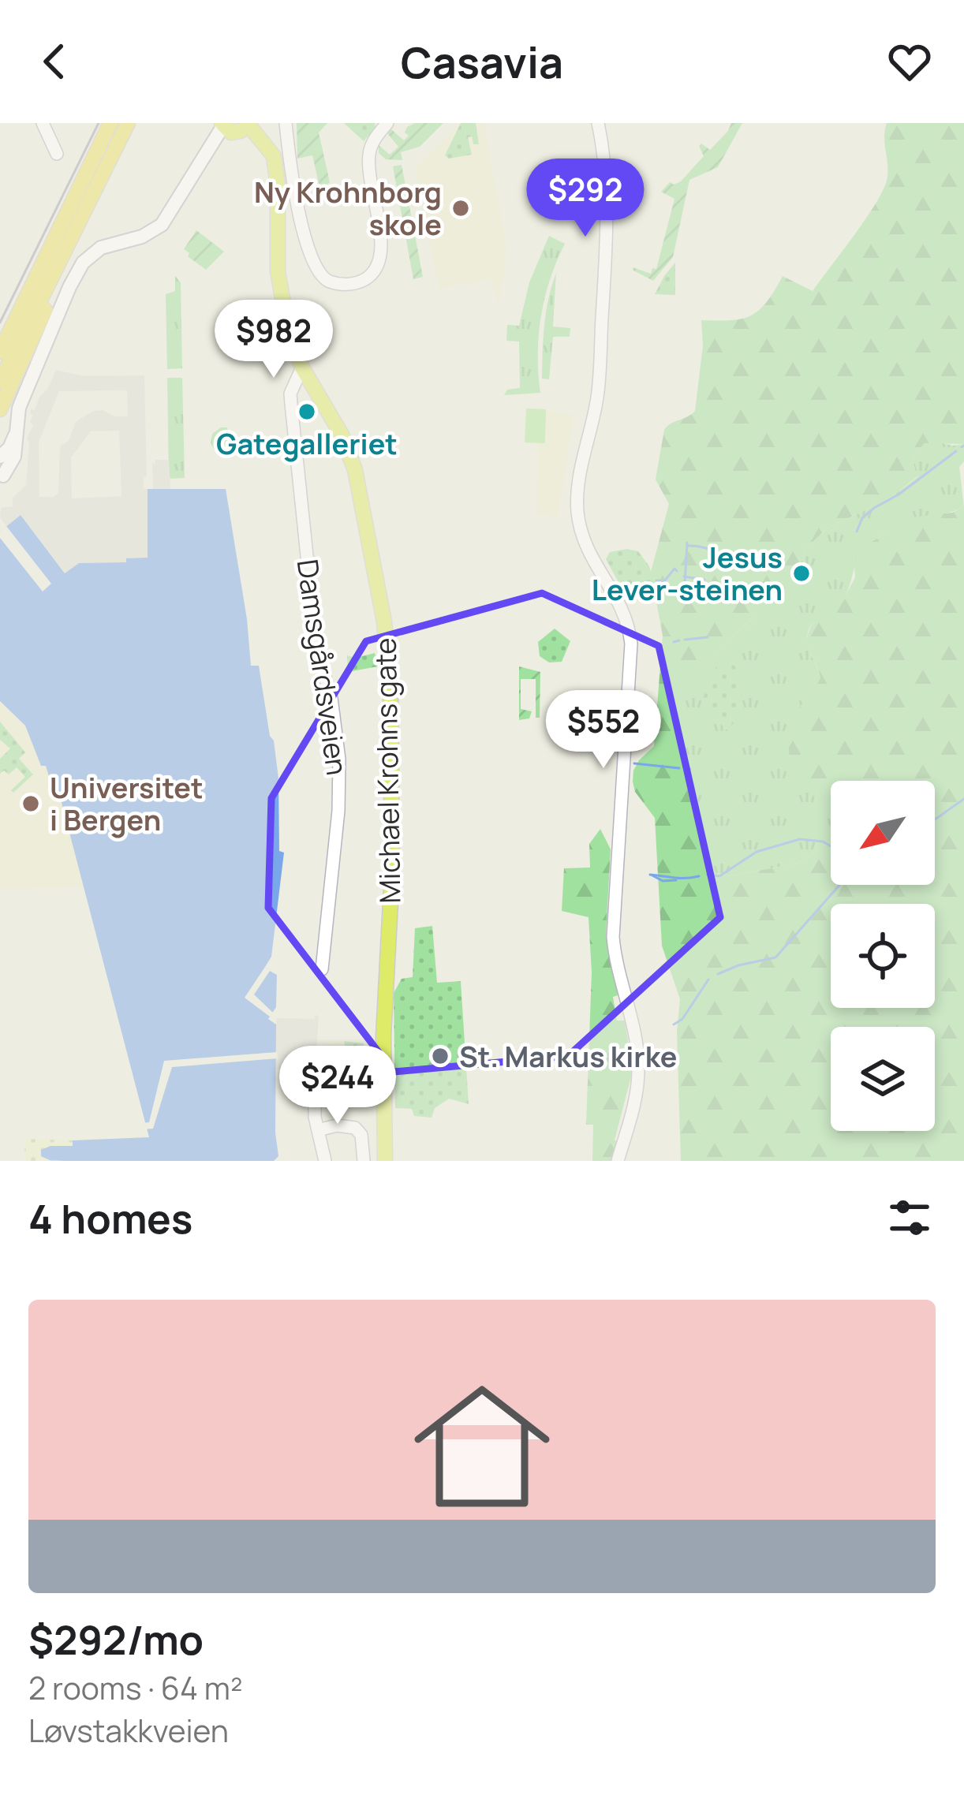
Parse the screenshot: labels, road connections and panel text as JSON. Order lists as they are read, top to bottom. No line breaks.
{"streets":{"main road":["Michael Krohns gate"],"street":["Damsgårdsveien"]},"crossings":[["Damsgårdsveien","Michael Krohns gate"]],"places":["Ny Krohnborg skole","Gategalleriet","Jesus Lever-steinen","Universitet i Bergen","St. Markus kirke"],"north":"bottom left","page":{"header":"Casavia","price":["$292","$982","$552","$244"],"heading":"4 homes","list":[{"name":"$292/mo","note":"2 rooms · 64 m² · Løvstakkveien"}]}}
